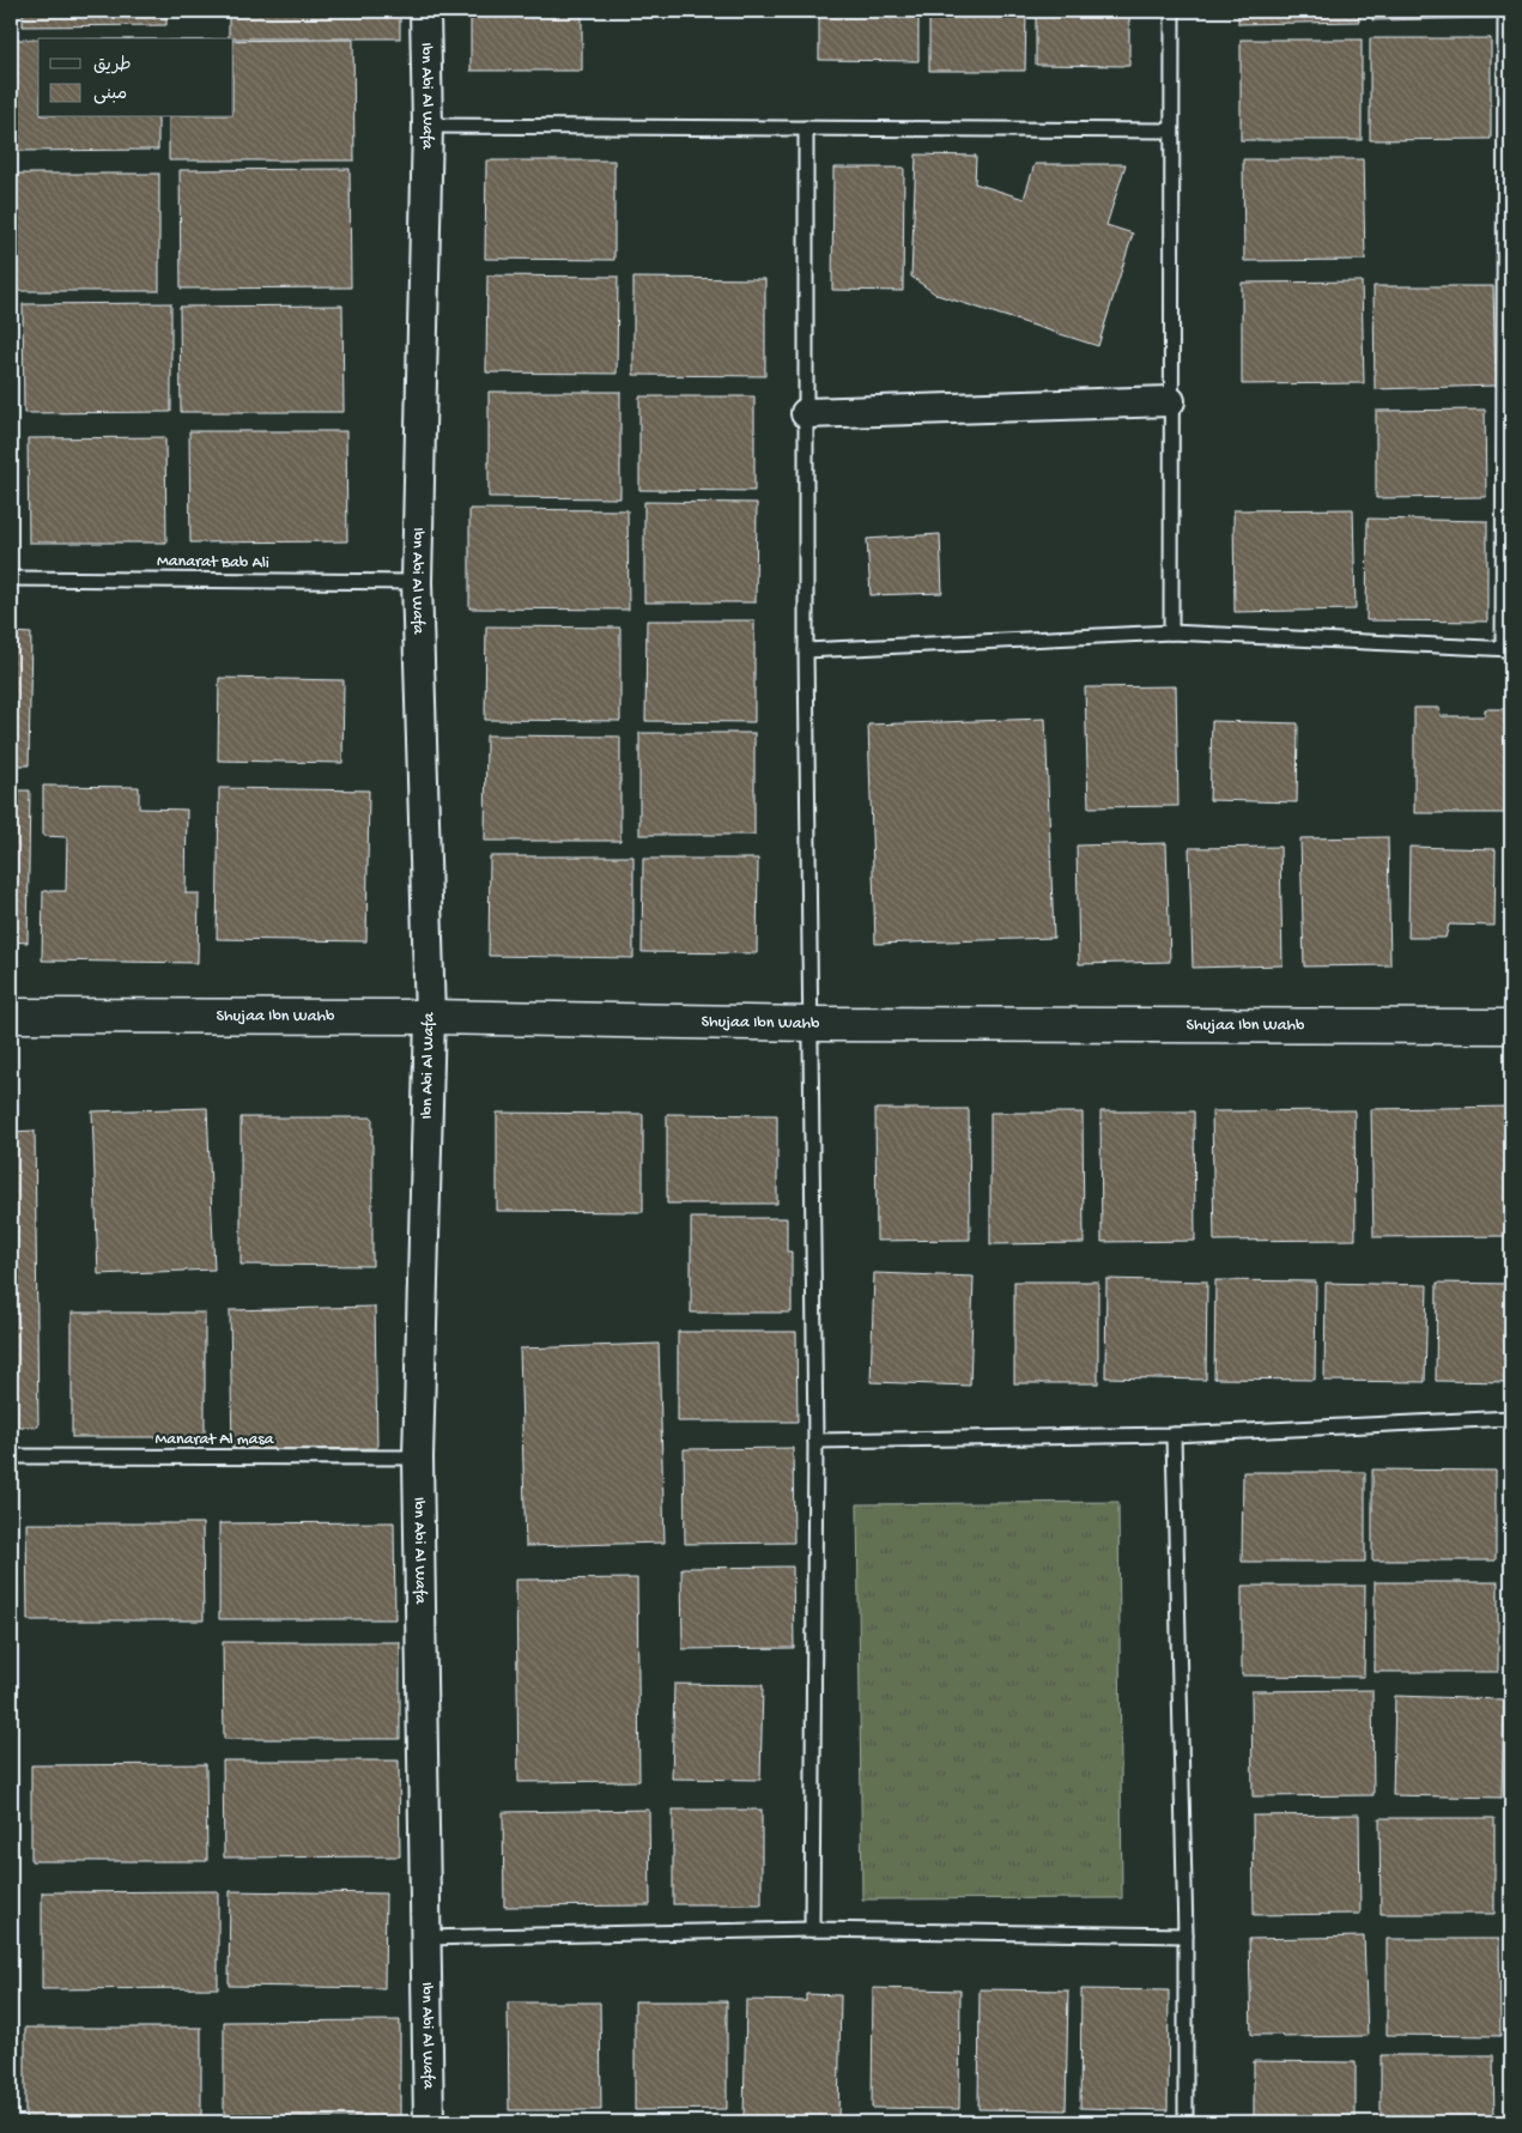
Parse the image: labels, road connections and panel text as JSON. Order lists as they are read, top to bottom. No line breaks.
{"streets":{"street":["Ibn Abi Al Wafa","Shujaa Ibn Wahb"],"lane":["Manarat Bab Ali","Manarat Al masa"]},"crossings":[["Ibn Abi Al Wafa","Manarat Bab Ali"],["Ibn Abi Al Wafa","Shujaa Ibn Wahb"],["Ibn Abi Al Wafa","Manarat Al masa"]],"legend":["طريق","مبنى"]}
